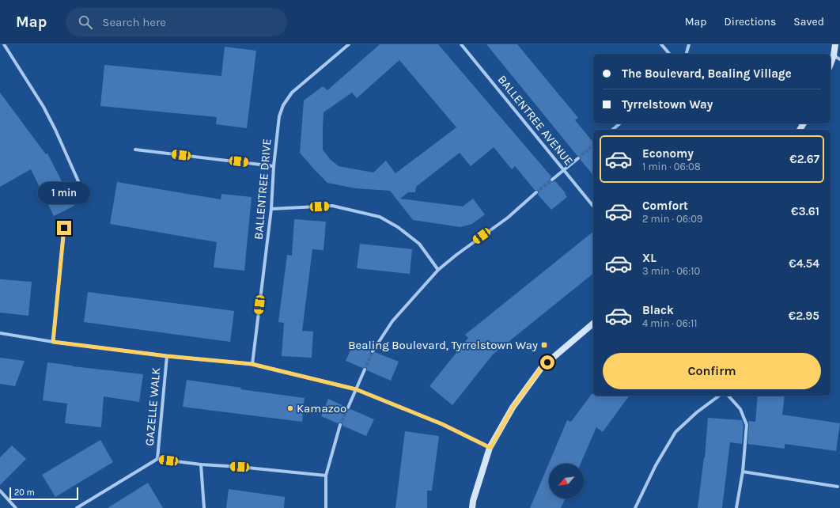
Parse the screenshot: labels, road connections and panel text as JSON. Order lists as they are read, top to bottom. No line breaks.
{"streets":{"street":["BALLENTREE AVENUE","BALLENTREE DRIVE","GAZELLE WALK"]},"places":{"transit":["Bealing Boulevard, Tyrrelstown Way"],"other":["Kamazoo"]},"scale_bar":"20 m","north":"bottom left","page":{"header":"Map","search":"Search here","nav":["Map","Directions","Saved"],"banner":["The Boulevard, Bealing Village","Tyrrelstown Way"],"list":[{"name":"Economy","note":"1 min · 06:08","value":"€2.67"},{"name":"Comfort","note":"2 min · 06:09","value":"€3.61"},{"name":"XL","note":"3 min · 06:10","value":"€4.54"},{"name":"Black","note":"4 min · 06:11","value":"€2.95"}],"bubble":"1 min","buttons":"Confirm","scale":"20 m"}}
